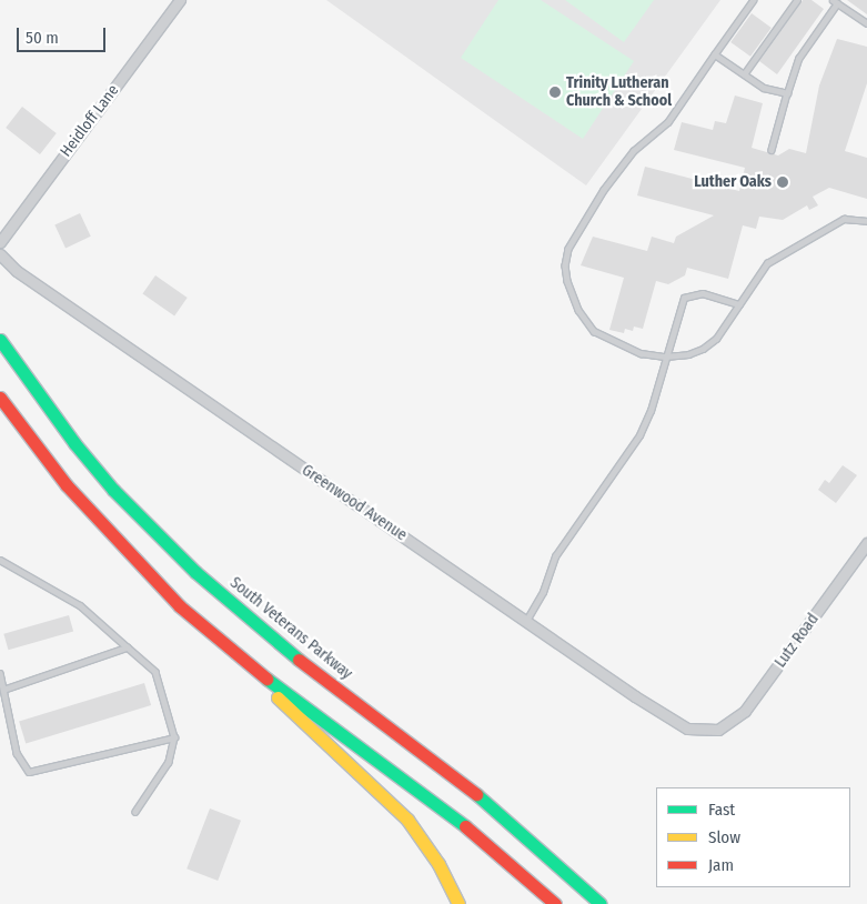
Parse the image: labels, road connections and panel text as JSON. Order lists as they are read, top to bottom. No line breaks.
{"streets":{"highway":["South Veterans Parkway"],"street":["Heidloff Lane","Greenwood Avenue","Lutz Road"]},"crossings":[["Greenwood Avenue","Lutz Road"]],"places":["Trinity Lutheran Church & School","Luther Oaks"],"legend":["Fast","Slow","Jam"],"scale_bar":"50 m"}
